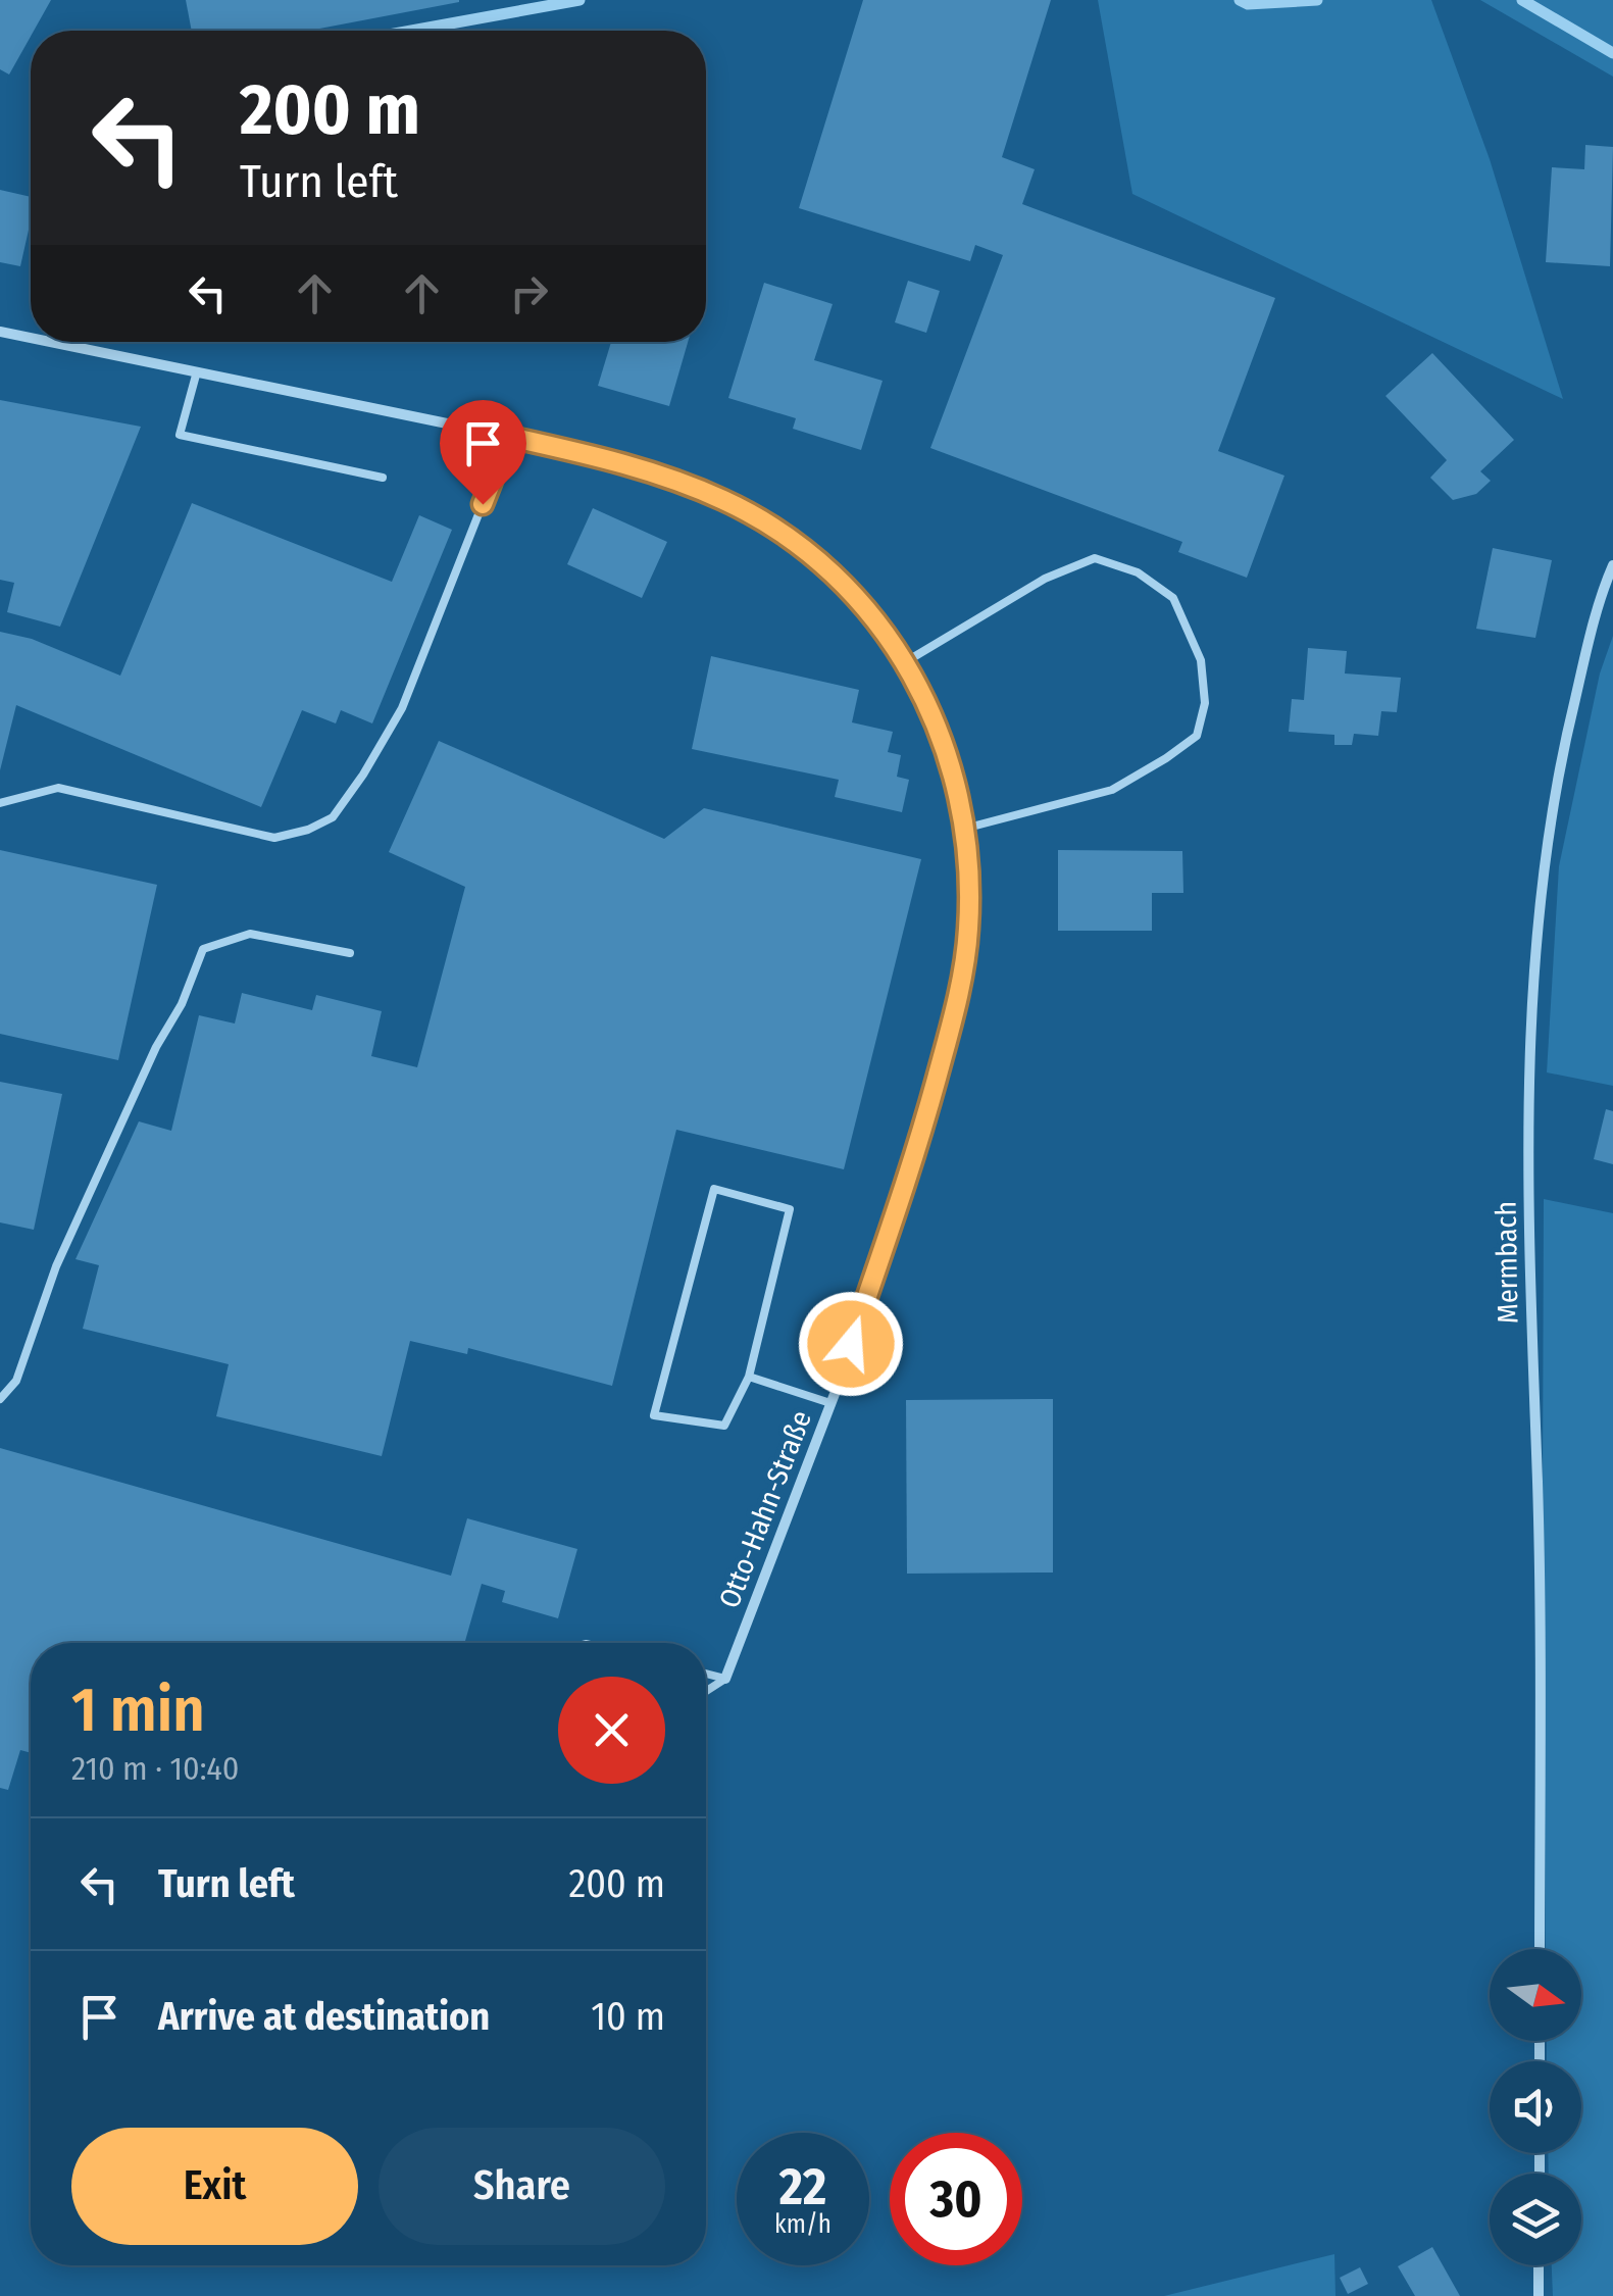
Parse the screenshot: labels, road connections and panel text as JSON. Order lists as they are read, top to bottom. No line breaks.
{"streets":{"street":["Mermbach","Otto-Hahn-Straße"]},"north":"right","page":{"turn":["200 m","Turn left"],"heading":["1 min","210 m · 10:40"],"list":[{"name":"Turn left","value":"200 m"},{"name":"Arrive at destination","value":"10 m"}],"buttons":["Exit","Share"],"speed":"22 km/h","limit":"30"}}
